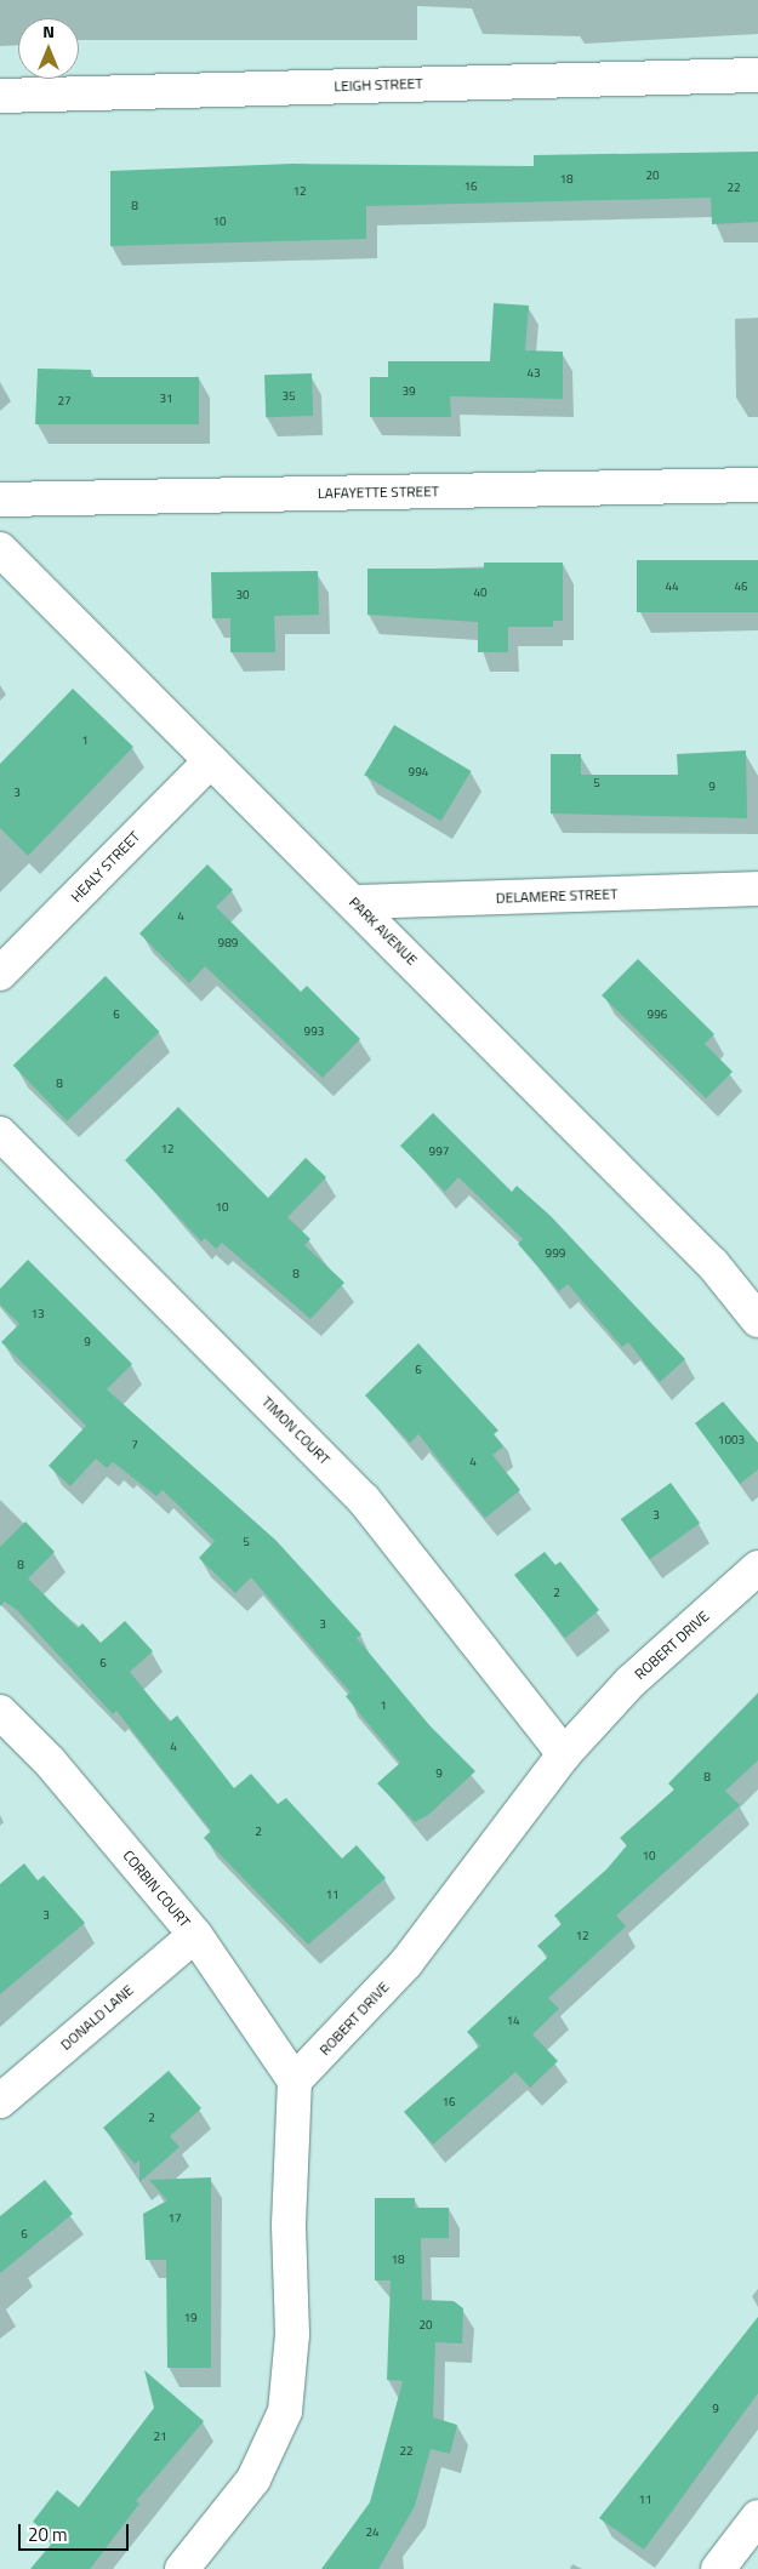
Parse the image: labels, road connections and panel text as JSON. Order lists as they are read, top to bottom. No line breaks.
{"streets":{"street":["LEIGH STREET","LAFAYETTE STREET","HEALY STREET","DELAMERE STREET","PARK AVENUE","TIMON COURT","ROBERT DRIVE","CORBIN COURT","DONALD LANE"]},"crossings":[["HEALY STREET","PARK AVENUE"],["DELAMERE STREET","PARK AVENUE"],["TIMON COURT","ROBERT DRIVE"],["ROBERT DRIVE","CORBIN COURT"],["CORBIN COURT","DONALD LANE"]],"house_numbers":["20","18","16","22","12","8","10","43","39","35","31","27","44","46","40","30","1","994","5","9","3","4","989","6","996","993","8","12","997","10","999","8","13","9","6","1003","7","4","3","5","8","2","3","6","1","4","9","8","2","10","11","3","12","14","16","2","17","6","18","19","20","9","21","22","11","24"],"scale_bar":"20 m","north":"top"}
